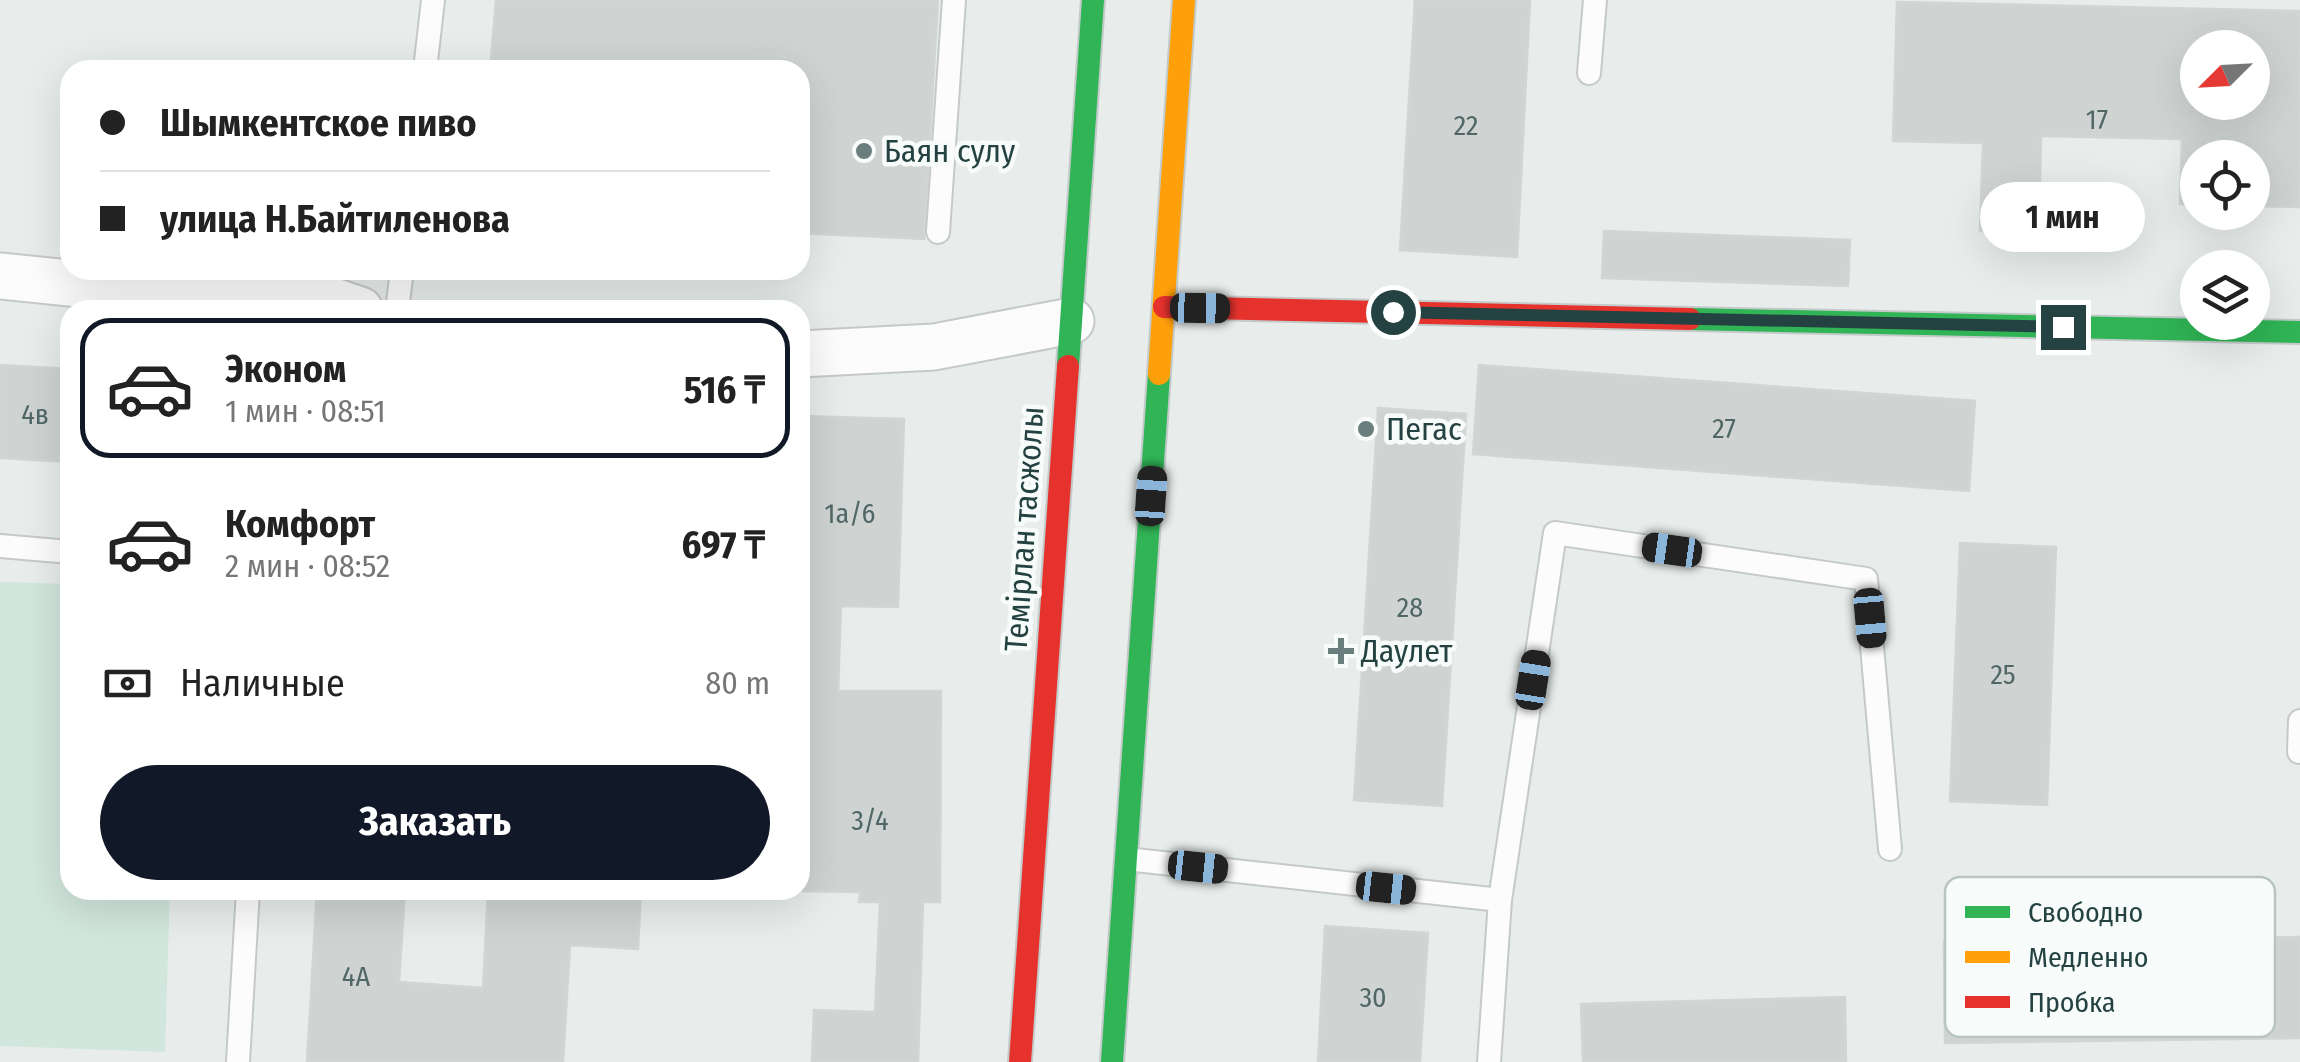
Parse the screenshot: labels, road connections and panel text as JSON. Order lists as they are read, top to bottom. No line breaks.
{"streets":{"main road":["Темірлан тасжолы"]},"places":{"other":["Баян сулу","Пегас"],"health":["Даулет"]},"house_numbers":["17","22","4в","27","1а/6","28","25","3/4","4А","30"],"legend":["Свободно","Медленно","Пробка"],"north":"bottom left","page":{"banner":["Шымкентское пиво","улица Н.Байтиленова"],"bubble":"1 мин","list":[{"name":"Эконом","note":"1 мин · 08:51","value":"516 ₸"},{"name":"Комфорт","note":"2 мин · 08:52","value":"697 ₸"}],"pay":["Наличные","80 m"],"buttons":"Заказать"}}
